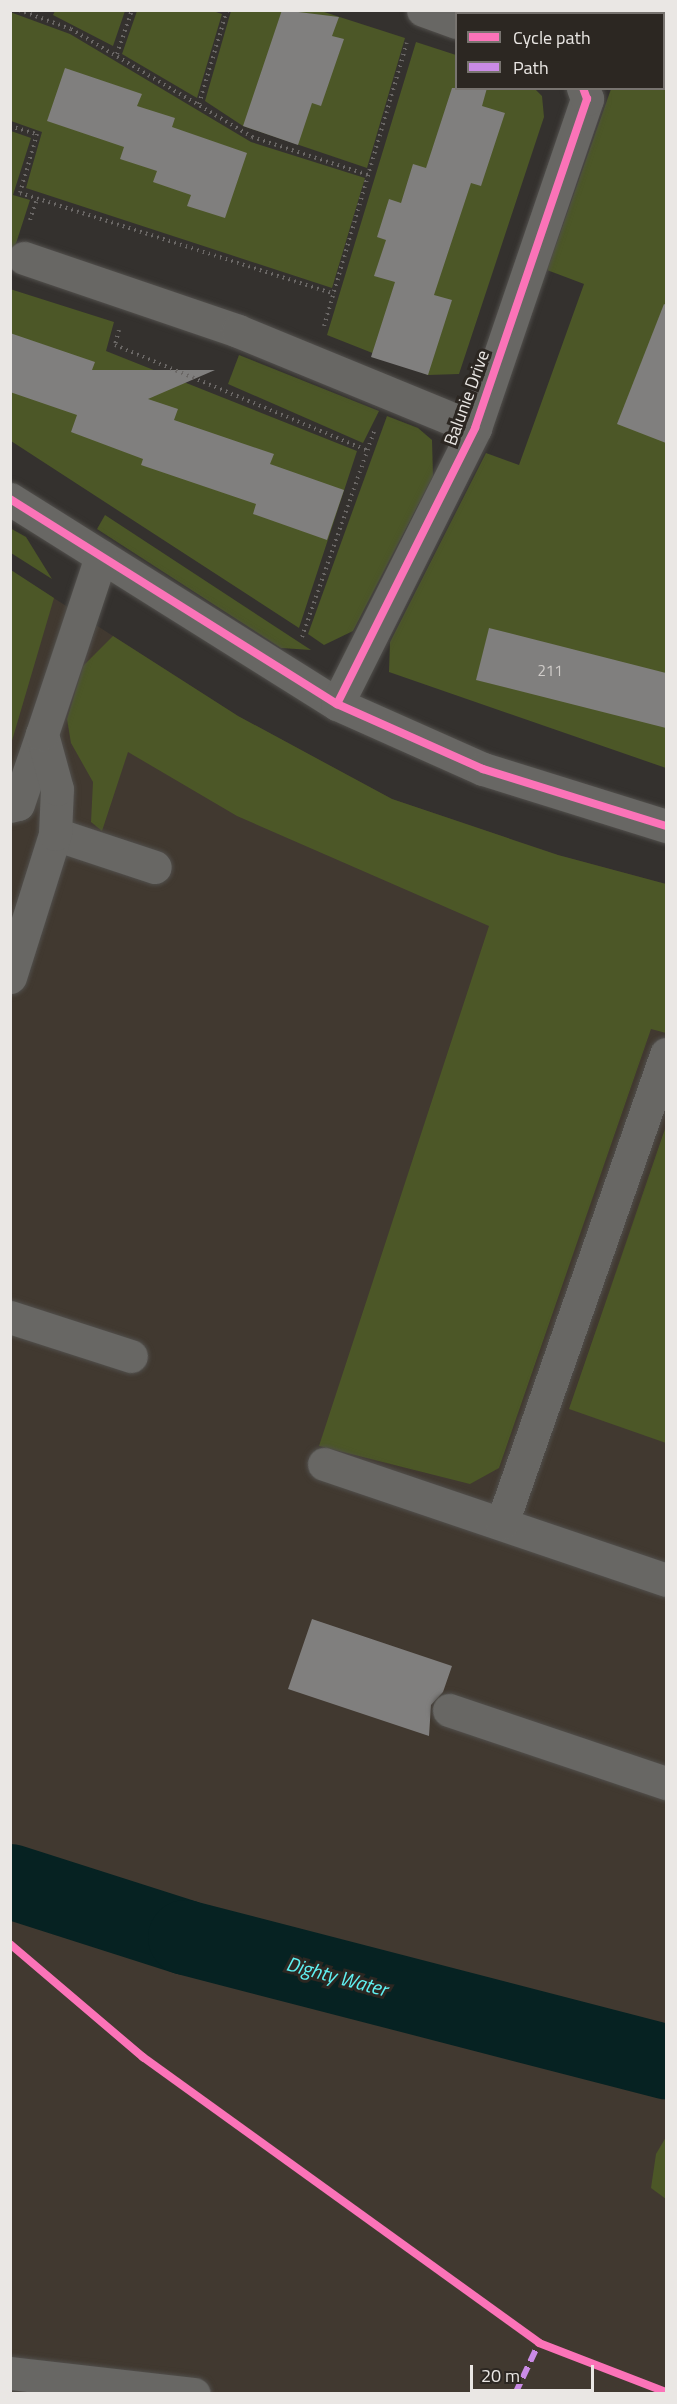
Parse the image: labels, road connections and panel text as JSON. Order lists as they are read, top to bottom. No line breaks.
{"streets":{"street":["Balunie Drive"]},"water":["Dighty Water"],"house_numbers":["211"],"legend":["Cycle path","Path"],"scale_bar":"20 m"}
